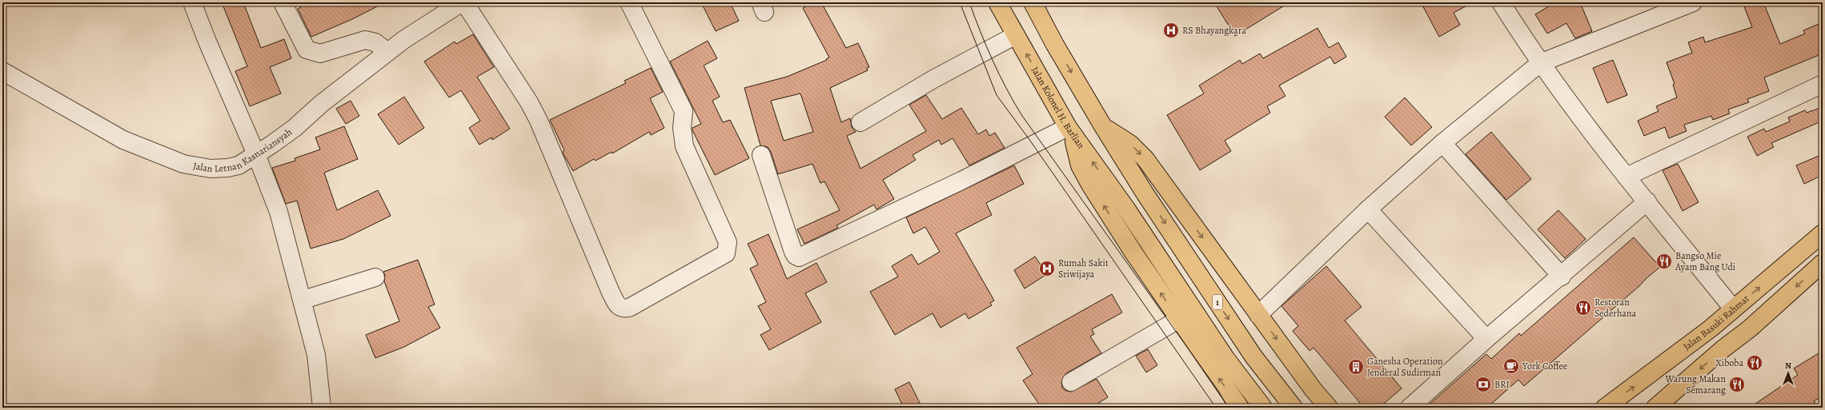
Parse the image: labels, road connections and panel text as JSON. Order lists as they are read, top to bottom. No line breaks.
{"streets":{"highway":["Jalan Kolonel H. Barlian","1","Jalan Basuki Rahmat"],"street":["Jalan Letnan Kasnariansyah"]},"places":{"hospital":["RS Bhayangkara","Rumah Sakit Sriwijaya"],"restaurant":["Bangso Mie Ayam Bang Udi","Restoran Sederhana","Xiboba","Warung Makan Semarang"],"cafe":["York Coffee"],"building":["Ganesha Operation Jenderal Sudirman"],"bank":["BRI"]},"north":"top"}
